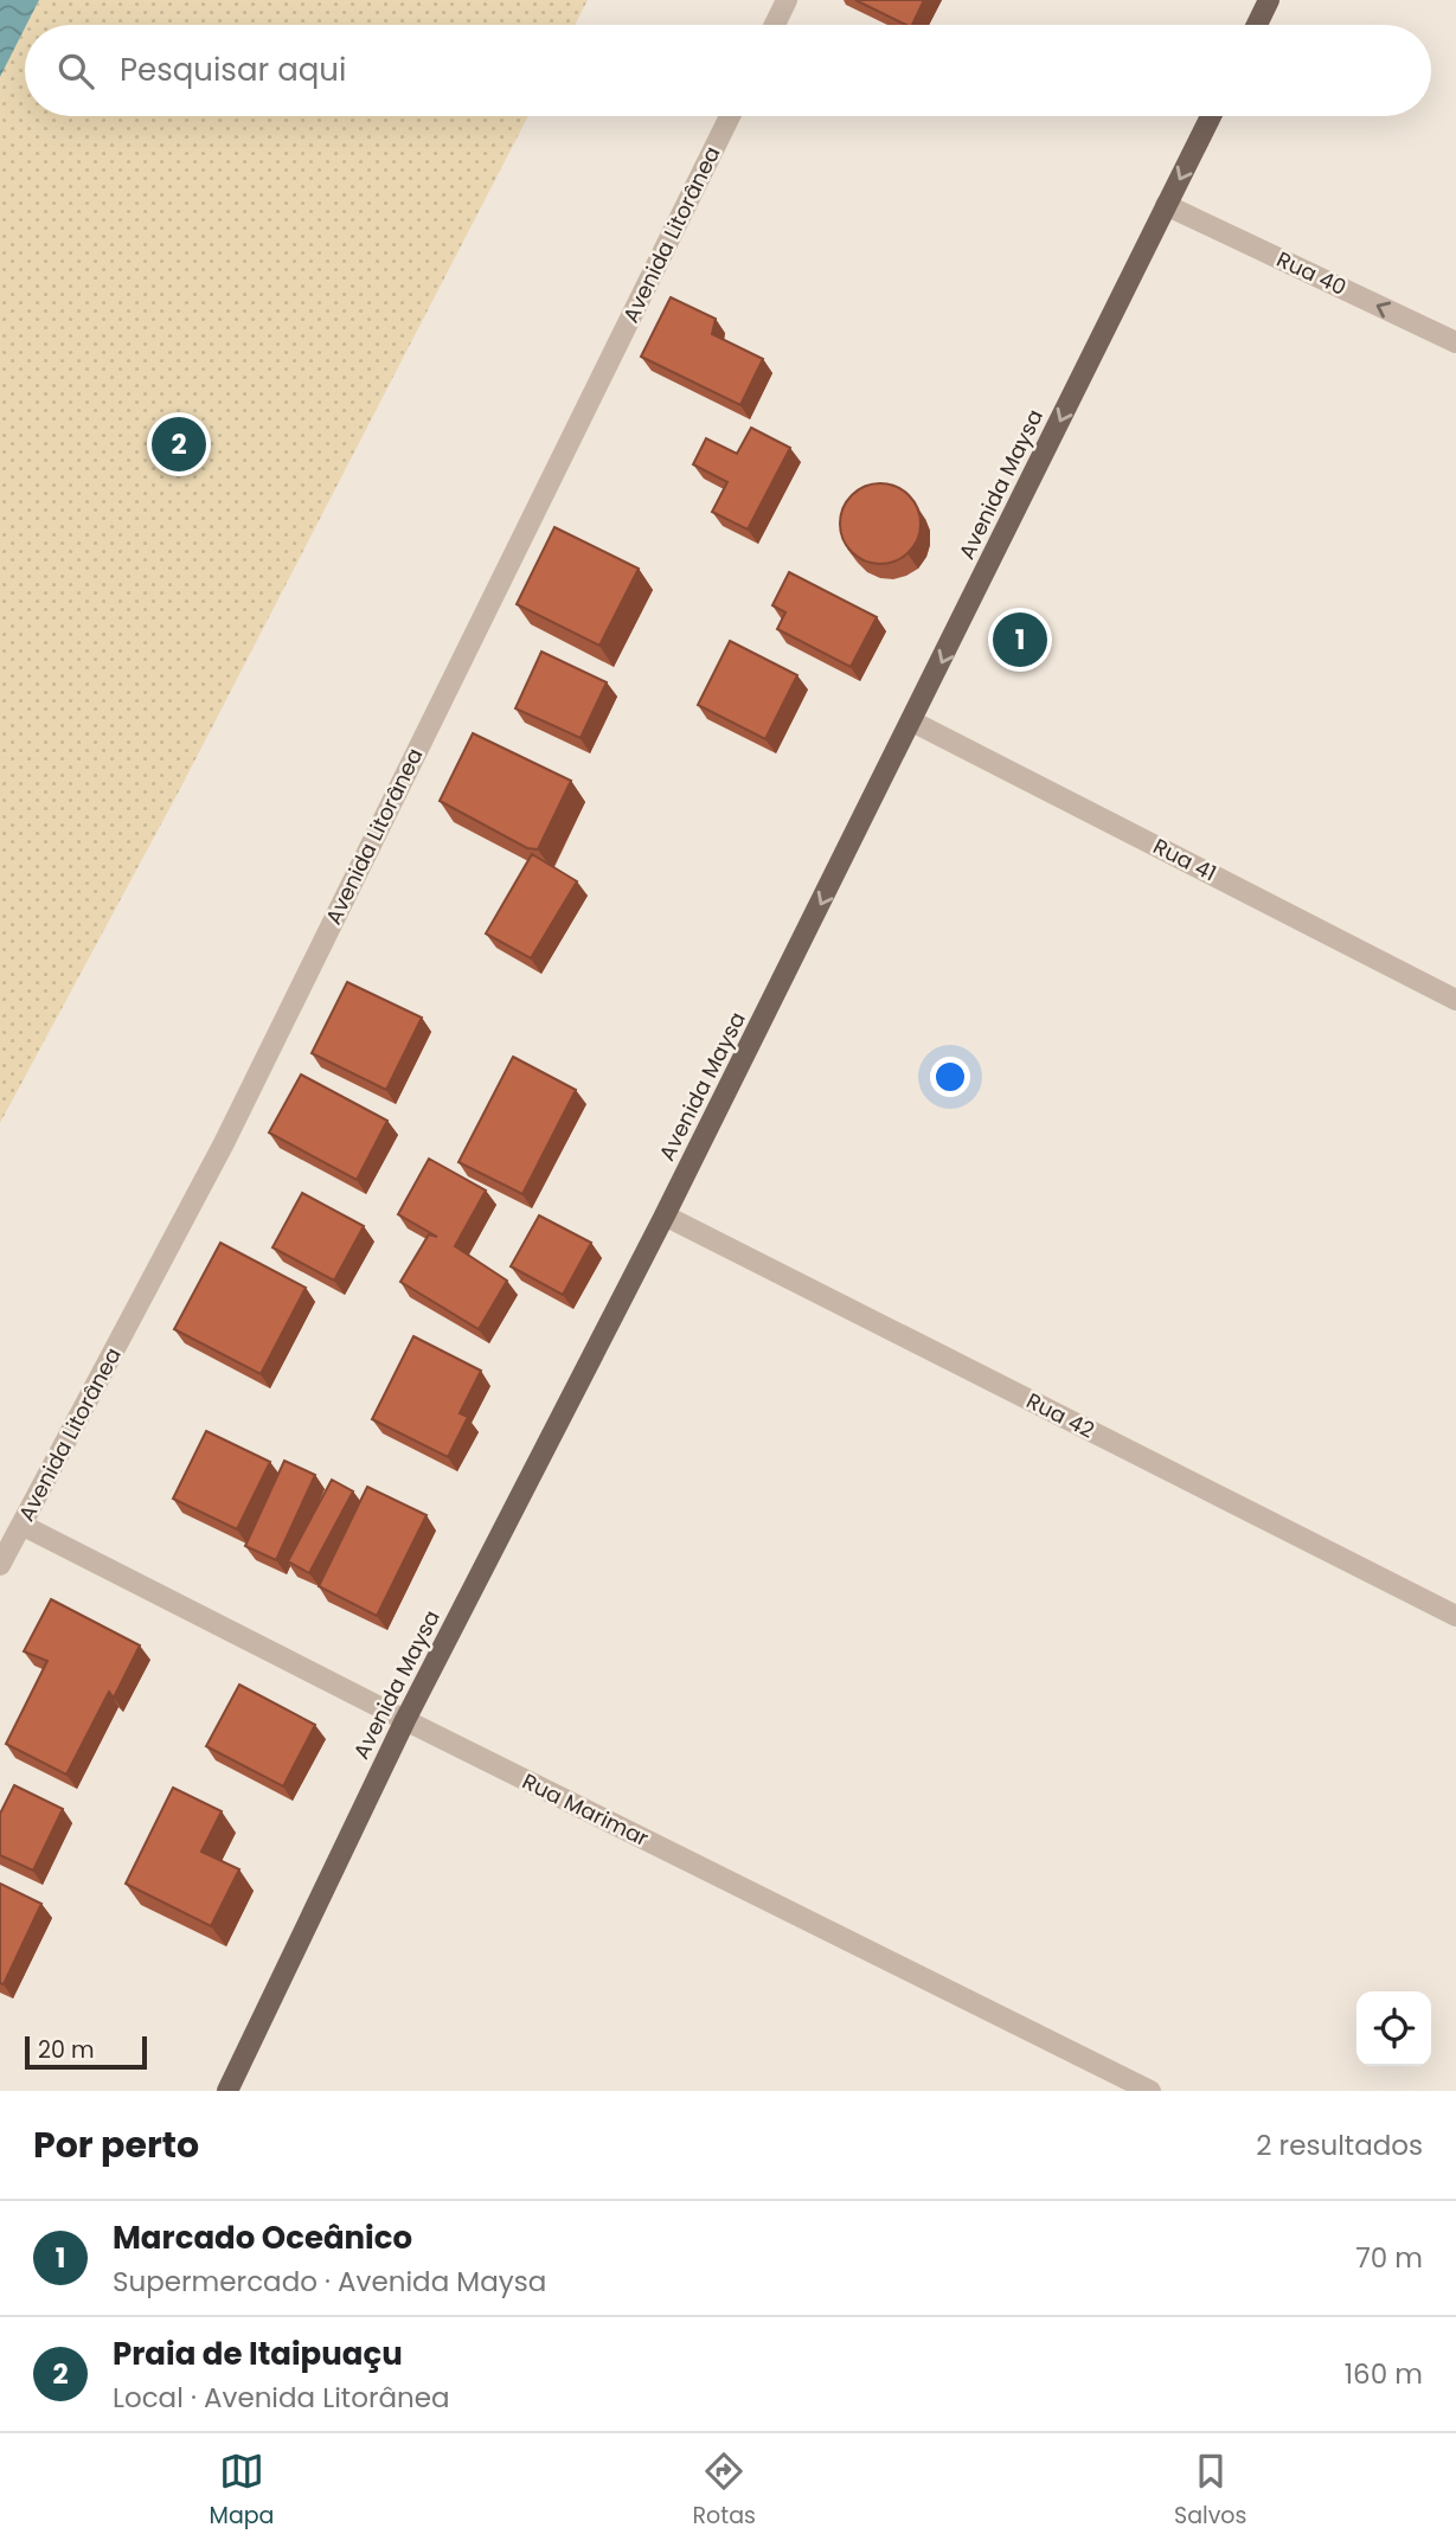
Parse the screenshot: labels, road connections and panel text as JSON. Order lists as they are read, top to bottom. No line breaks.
{"streets":{"main road":["Avenida Maysa"],"street":["Avenida Litorânea","Rua 40","Rua 41","Rua 42","Rua Marimar"]},"crossings":[["Avenida Litorânea","Rua Marimar"],["Rua 40","Avenida Maysa"],["Avenida Maysa","Rua 41"],["Avenida Maysa","Rua 42"],["Avenida Maysa","Rua Marimar"]],"one_way":["Rua 40","Avenida Maysa"],"scale_bar":"20 m","page":{"search":"Pesquisar aqui","pins":["2","1"],"scale":"20 m","heading":["Por perto","2 resultados"],"list":[{"mark":"1","name":"Marcado Oceânico","note":"Supermercado · Avenida Maysa","value":"70 m"},{"mark":"2","name":"Praia de Itaipuaçu","note":"Local · Avenida Litorânea","value":"160 m"}],"nav":["Mapa","Rotas","Salvos"]}}
